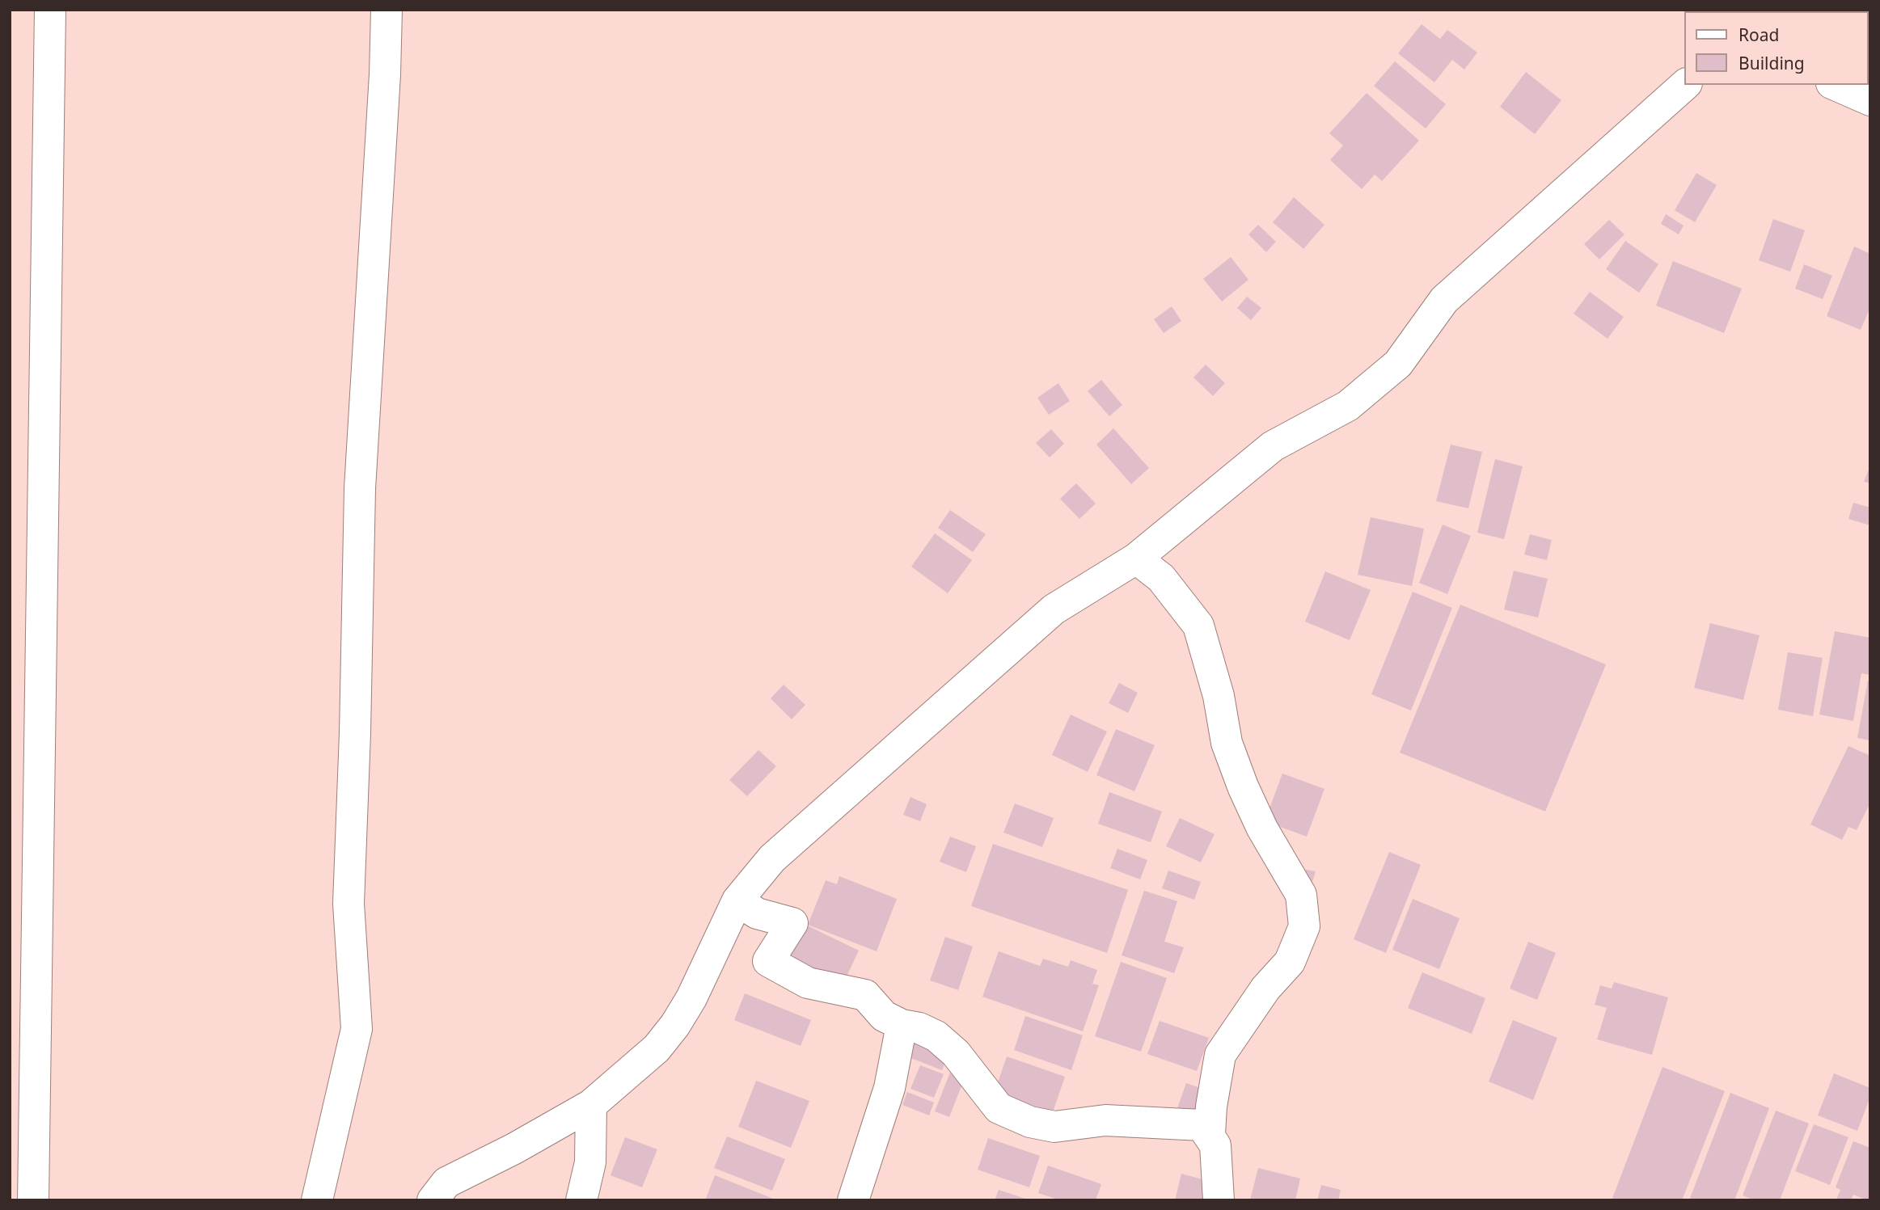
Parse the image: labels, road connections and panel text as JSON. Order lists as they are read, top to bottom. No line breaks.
{"legend":["Road","Building"]}
